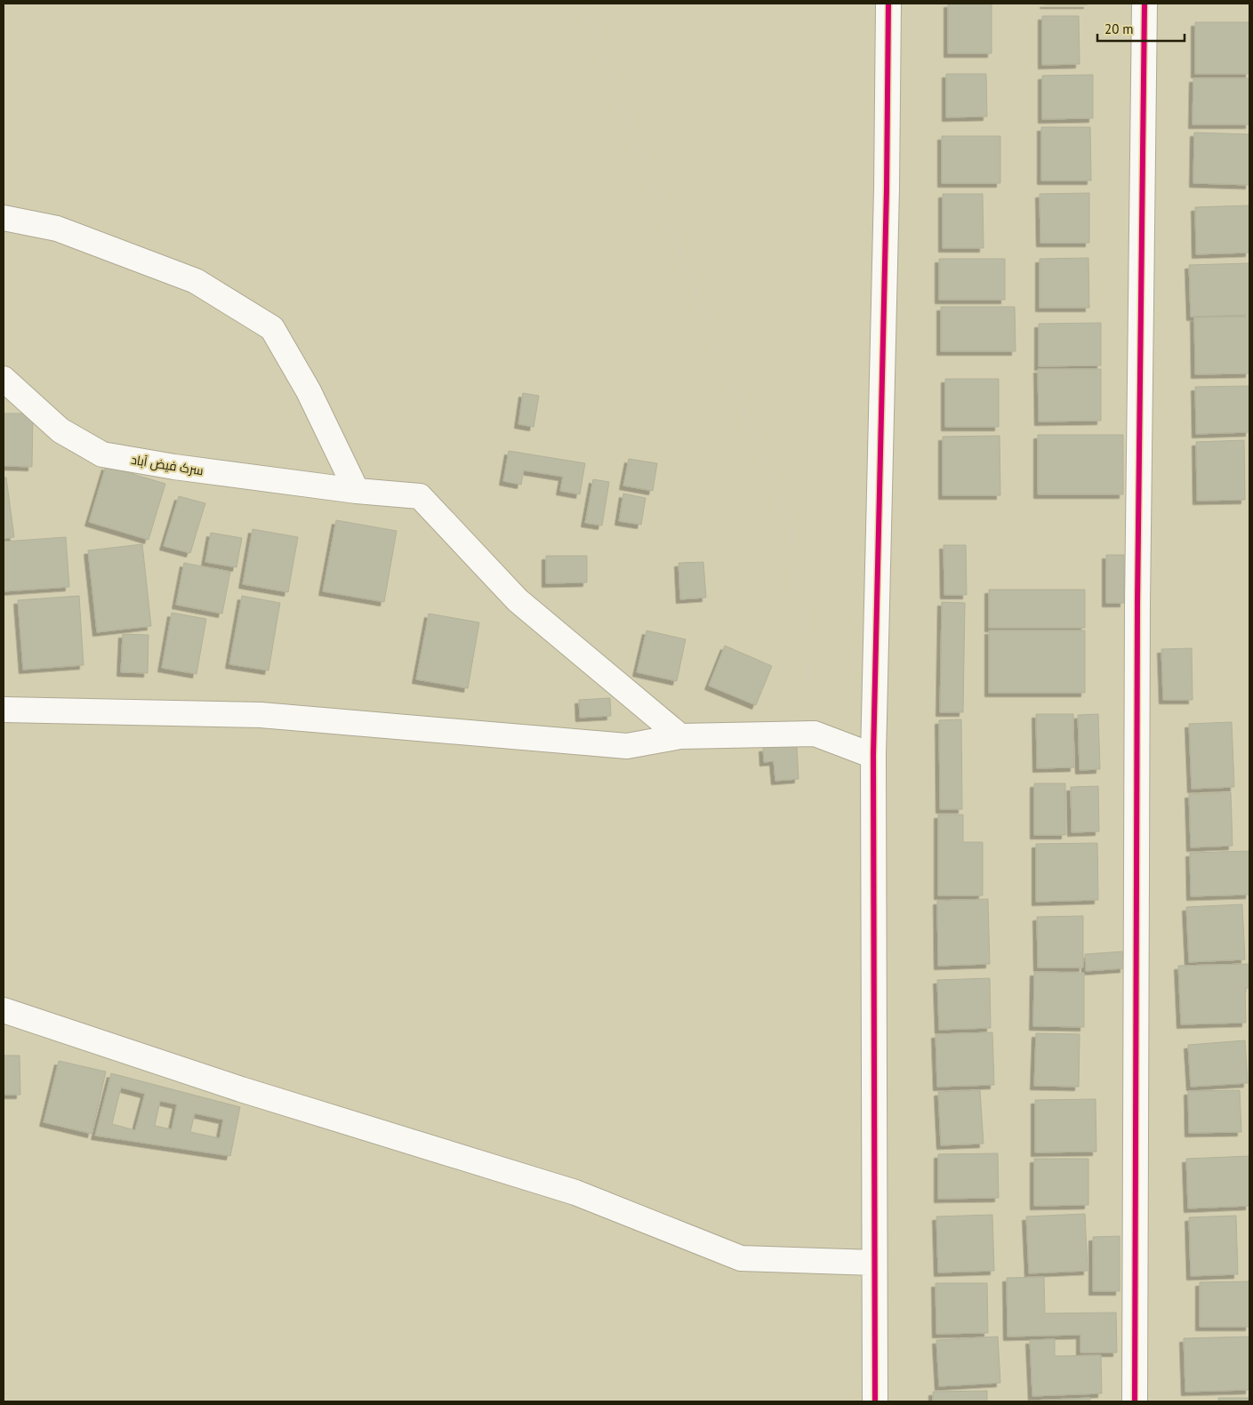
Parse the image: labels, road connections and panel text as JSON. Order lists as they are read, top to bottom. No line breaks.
{"streets":{"street":["سرک فيض آباد"]},"scale_bar":"20 m"}
